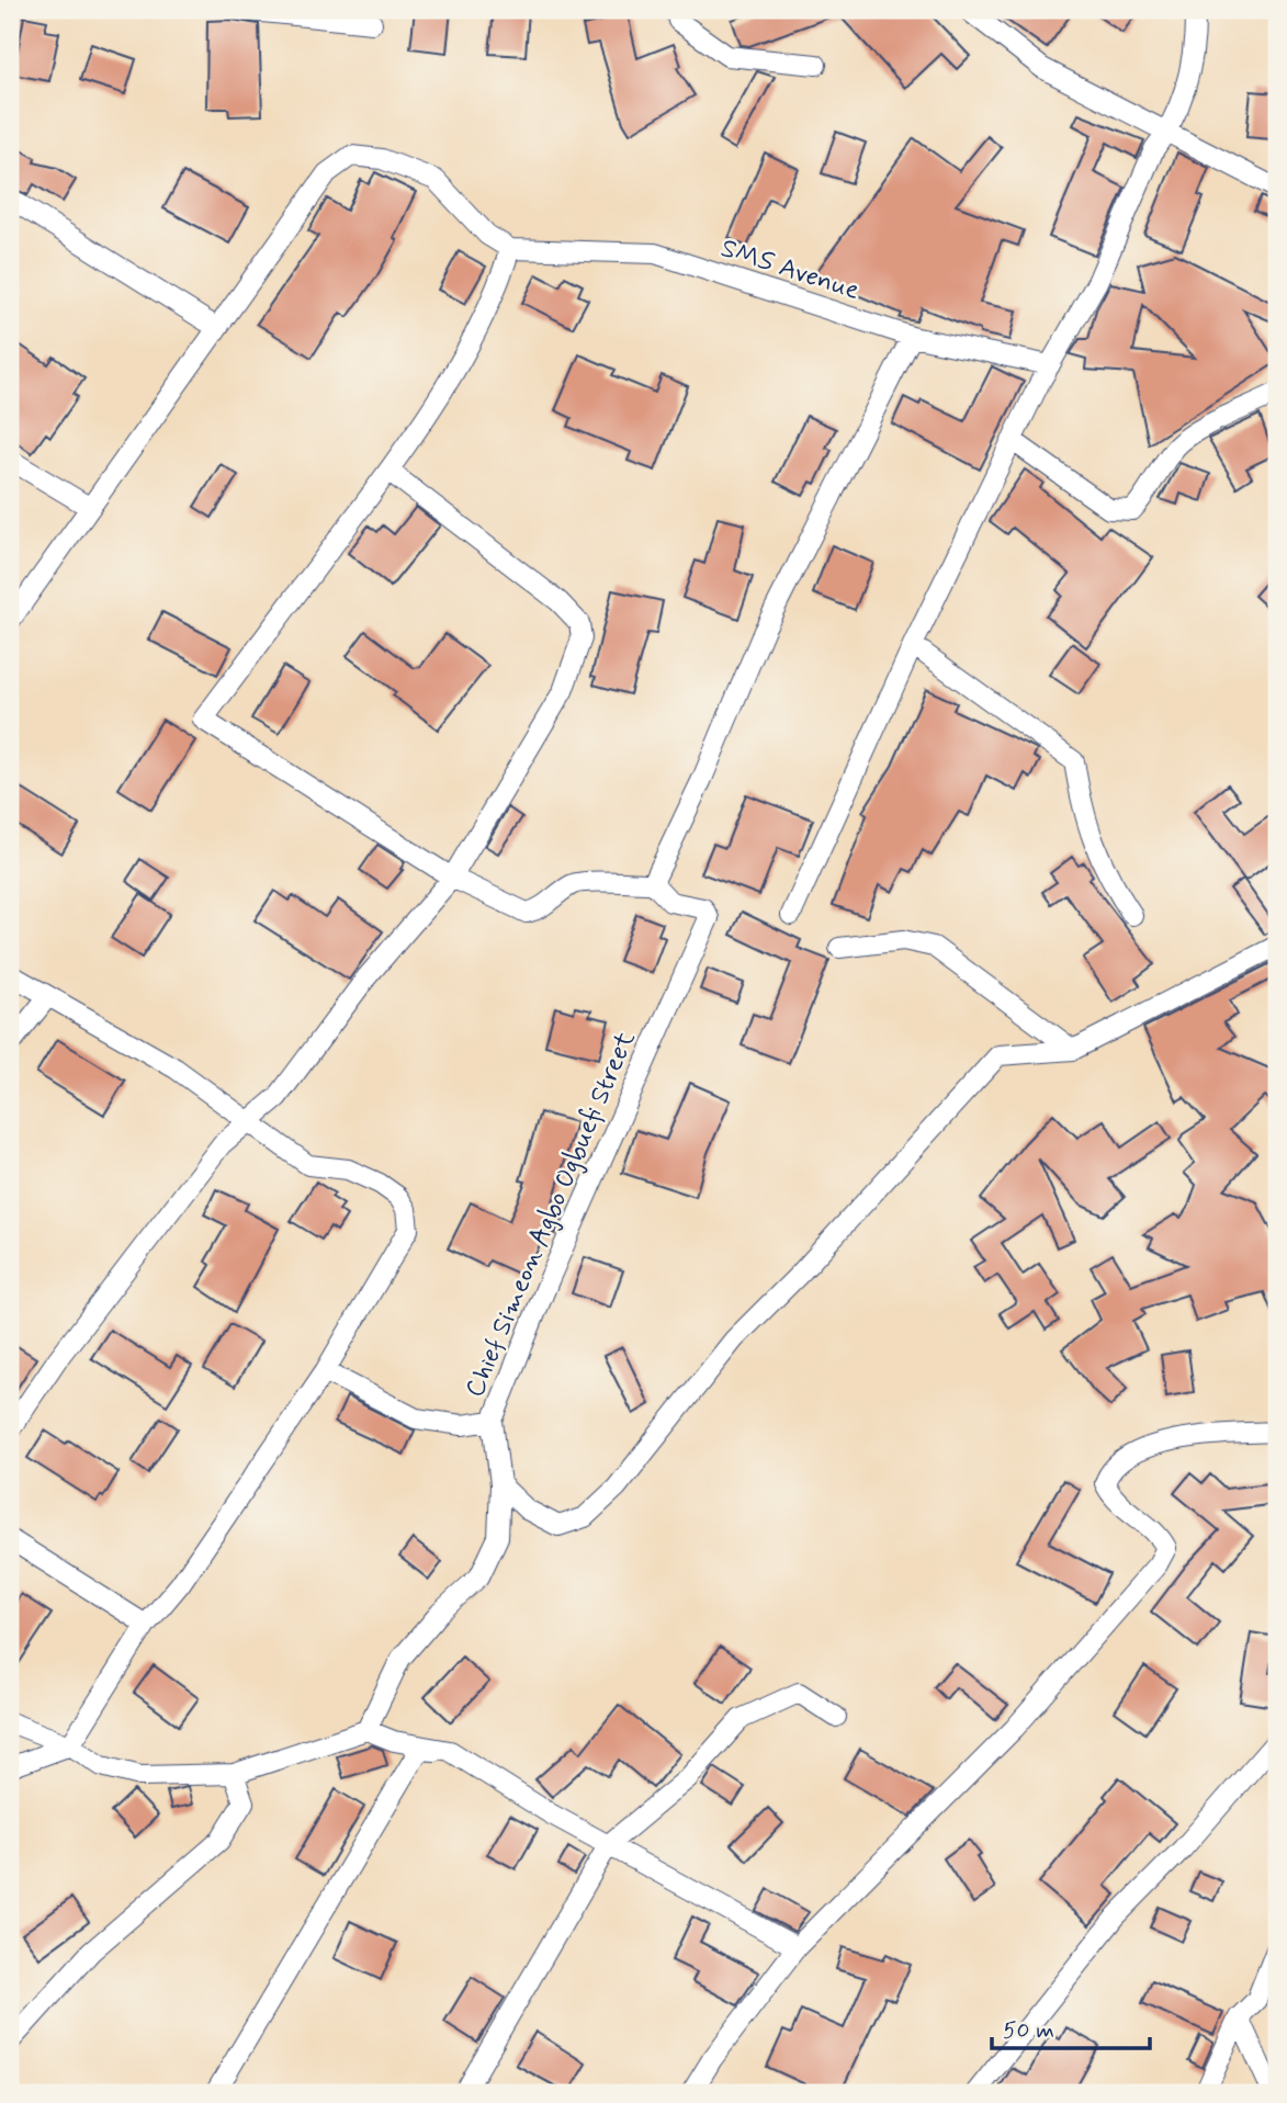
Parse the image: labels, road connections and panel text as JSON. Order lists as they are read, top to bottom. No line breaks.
{"streets":{"street":["SMS Avenue","Chief Simeon Agbo Ogbuefi Street"]},"scale_bar":"50 m"}
